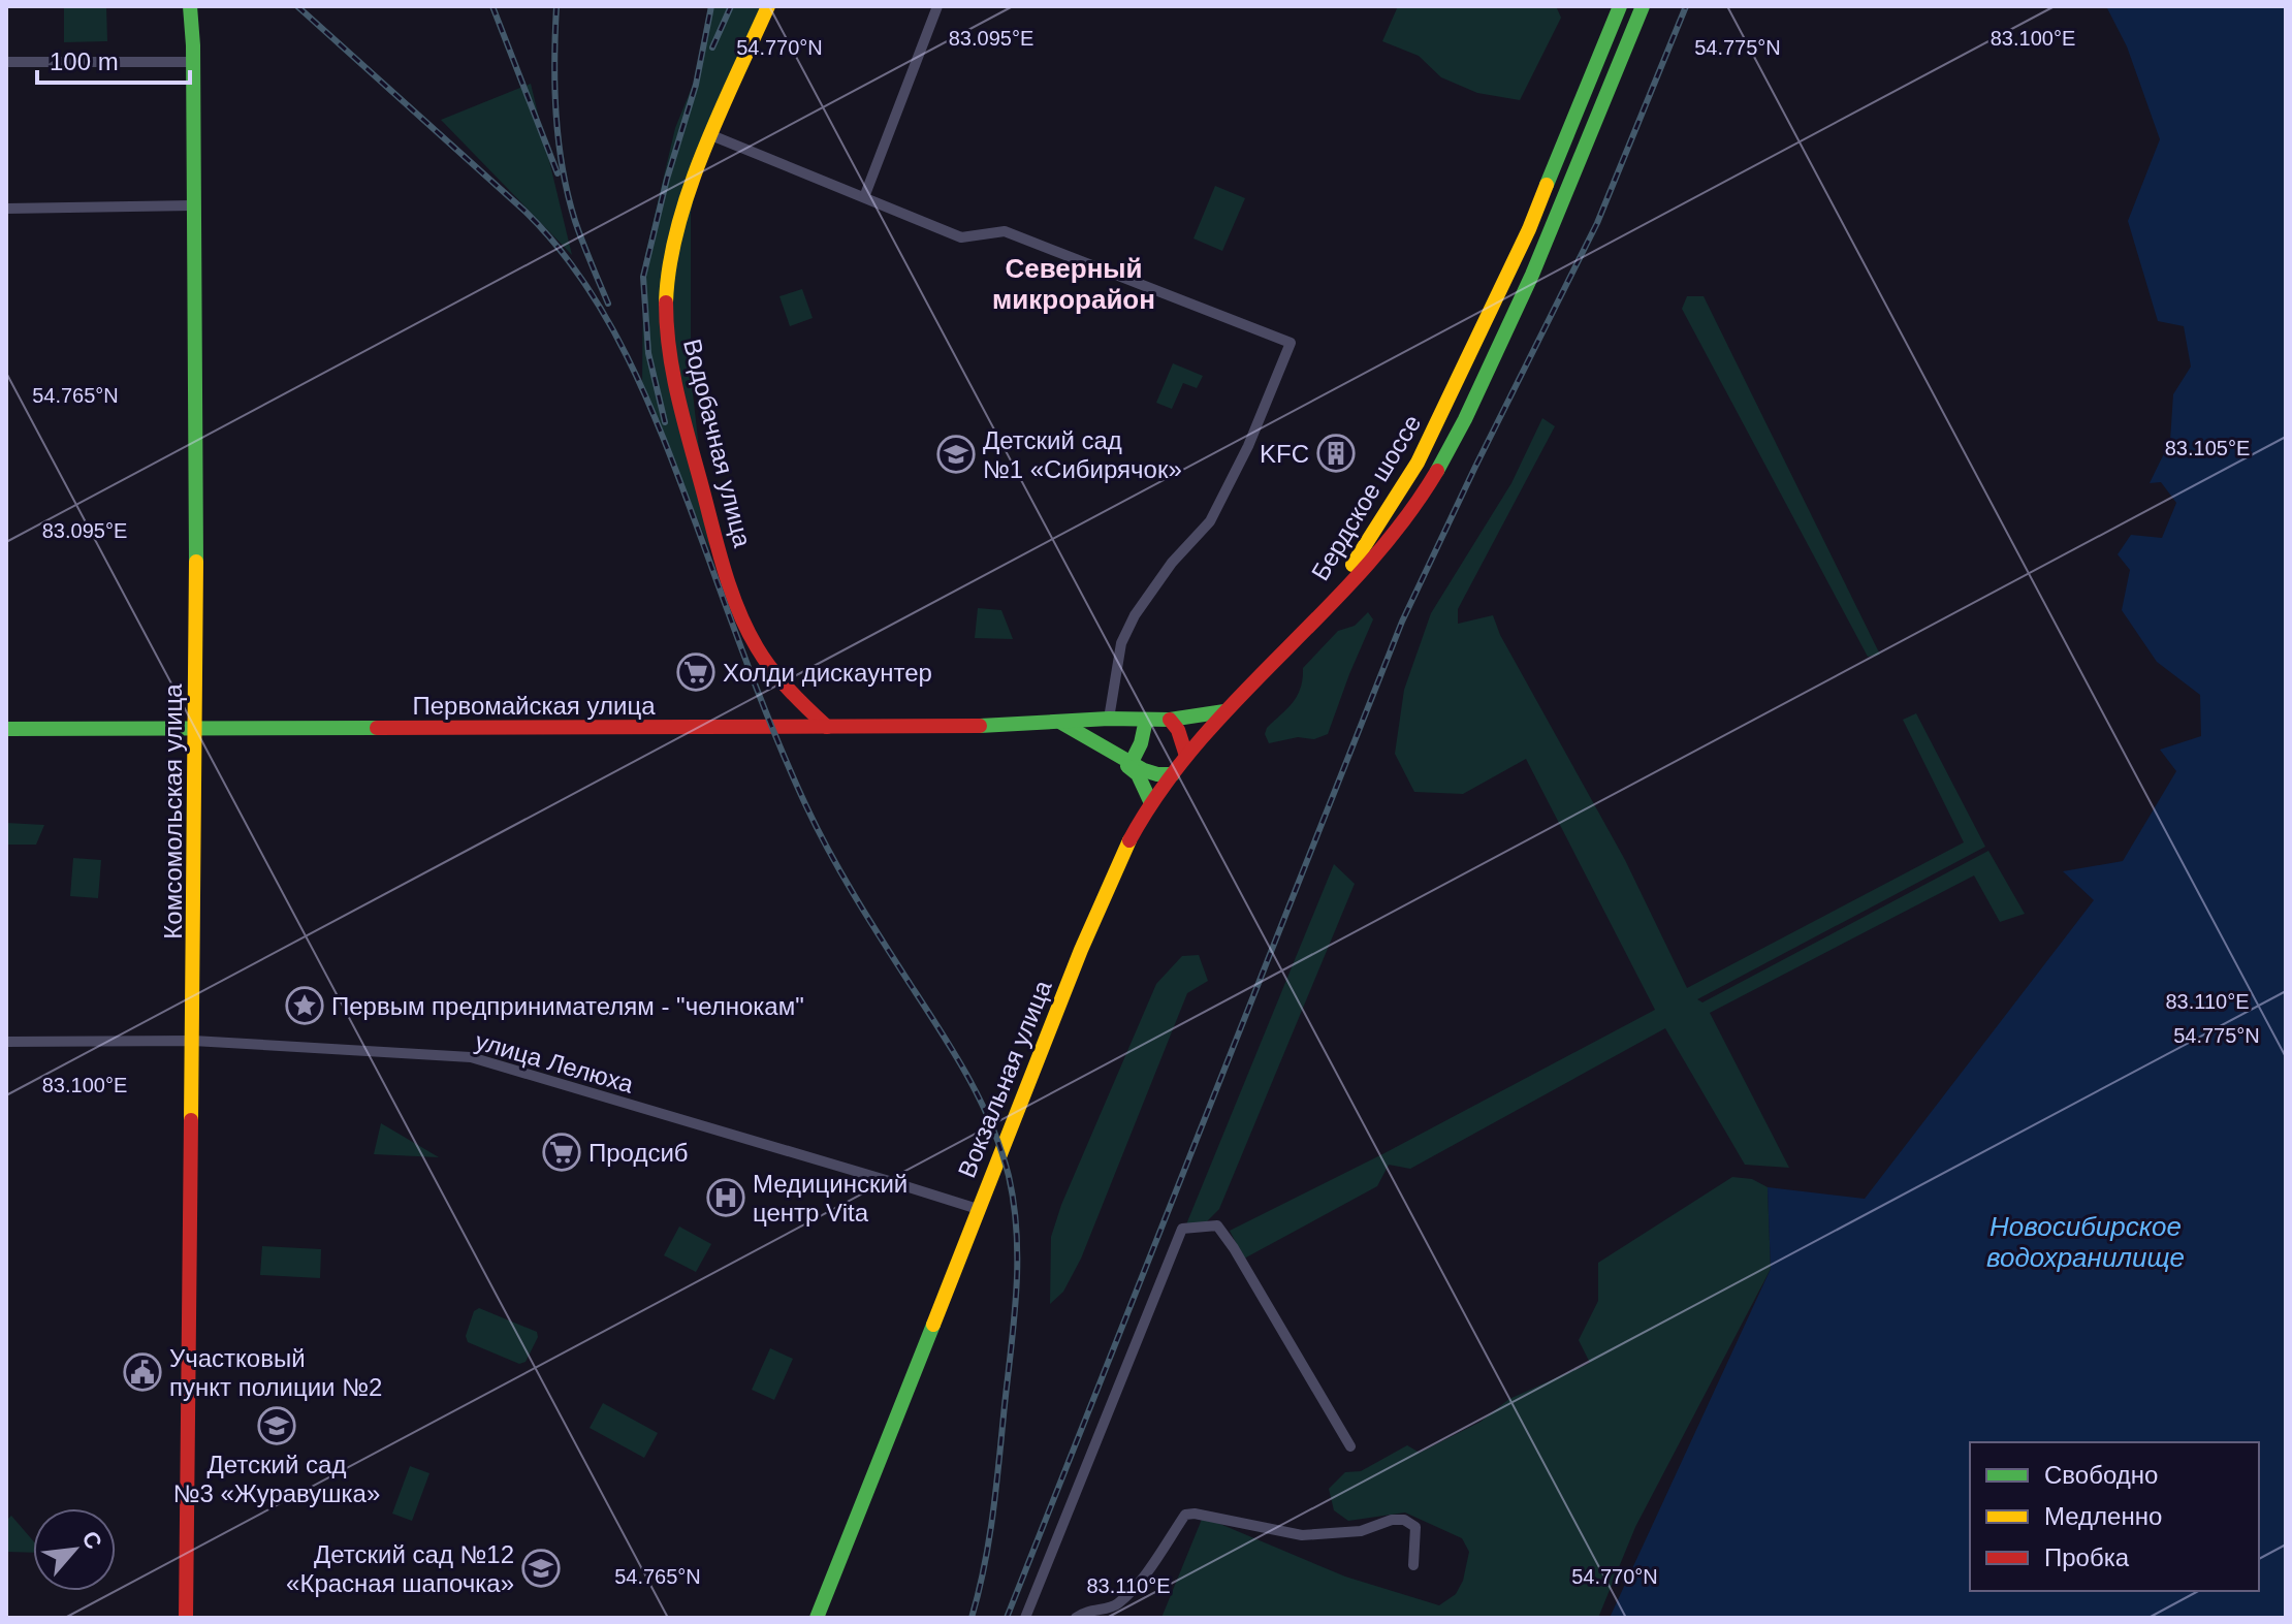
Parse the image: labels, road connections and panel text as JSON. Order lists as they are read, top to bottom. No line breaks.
{"streets":{"main road":["Водобачная улица","Бердское шоссе","Первомайская улица","Комсомольская улица","Вокзальная улица"],"street":["улица Лелюха"]},"crossings":[["Водобачная улица","Первомайская улица"],["Бердское шоссе","Вокзальная улица"],["Первомайская улица","Комсомольская улица"],["Первомайская улица","Вокзальная улица"],["Комсомольская улица","улица Лелюха"],["улица Лелюха","Вокзальная улица"]],"districts":["Северный микрорайон"],"water":["Новосибирское водохранилище"],"places":{"building":["KFC"],"school or university":["Детский сад №1 «Сибирячок»","Детский сад №3 «Журавушка»","Детский сад №12 «Красная шапочка»"],"supermarket":["Холди дискаунтер","Продсиб"],"place":["Первым предпринимателям - \"челнокам\""],"hospital":["Медицинский центр Vita"],"public building":["Участковый пункт полиции №2"]},"legend":["Свободно","Медленно","Пробка"],"scale_bar":"100 m","north":"top right","coordinates":["83.095°E","83.100°E","54.770°N","54.775°N","54.765°N","83.105°E","83.110°E"]}
